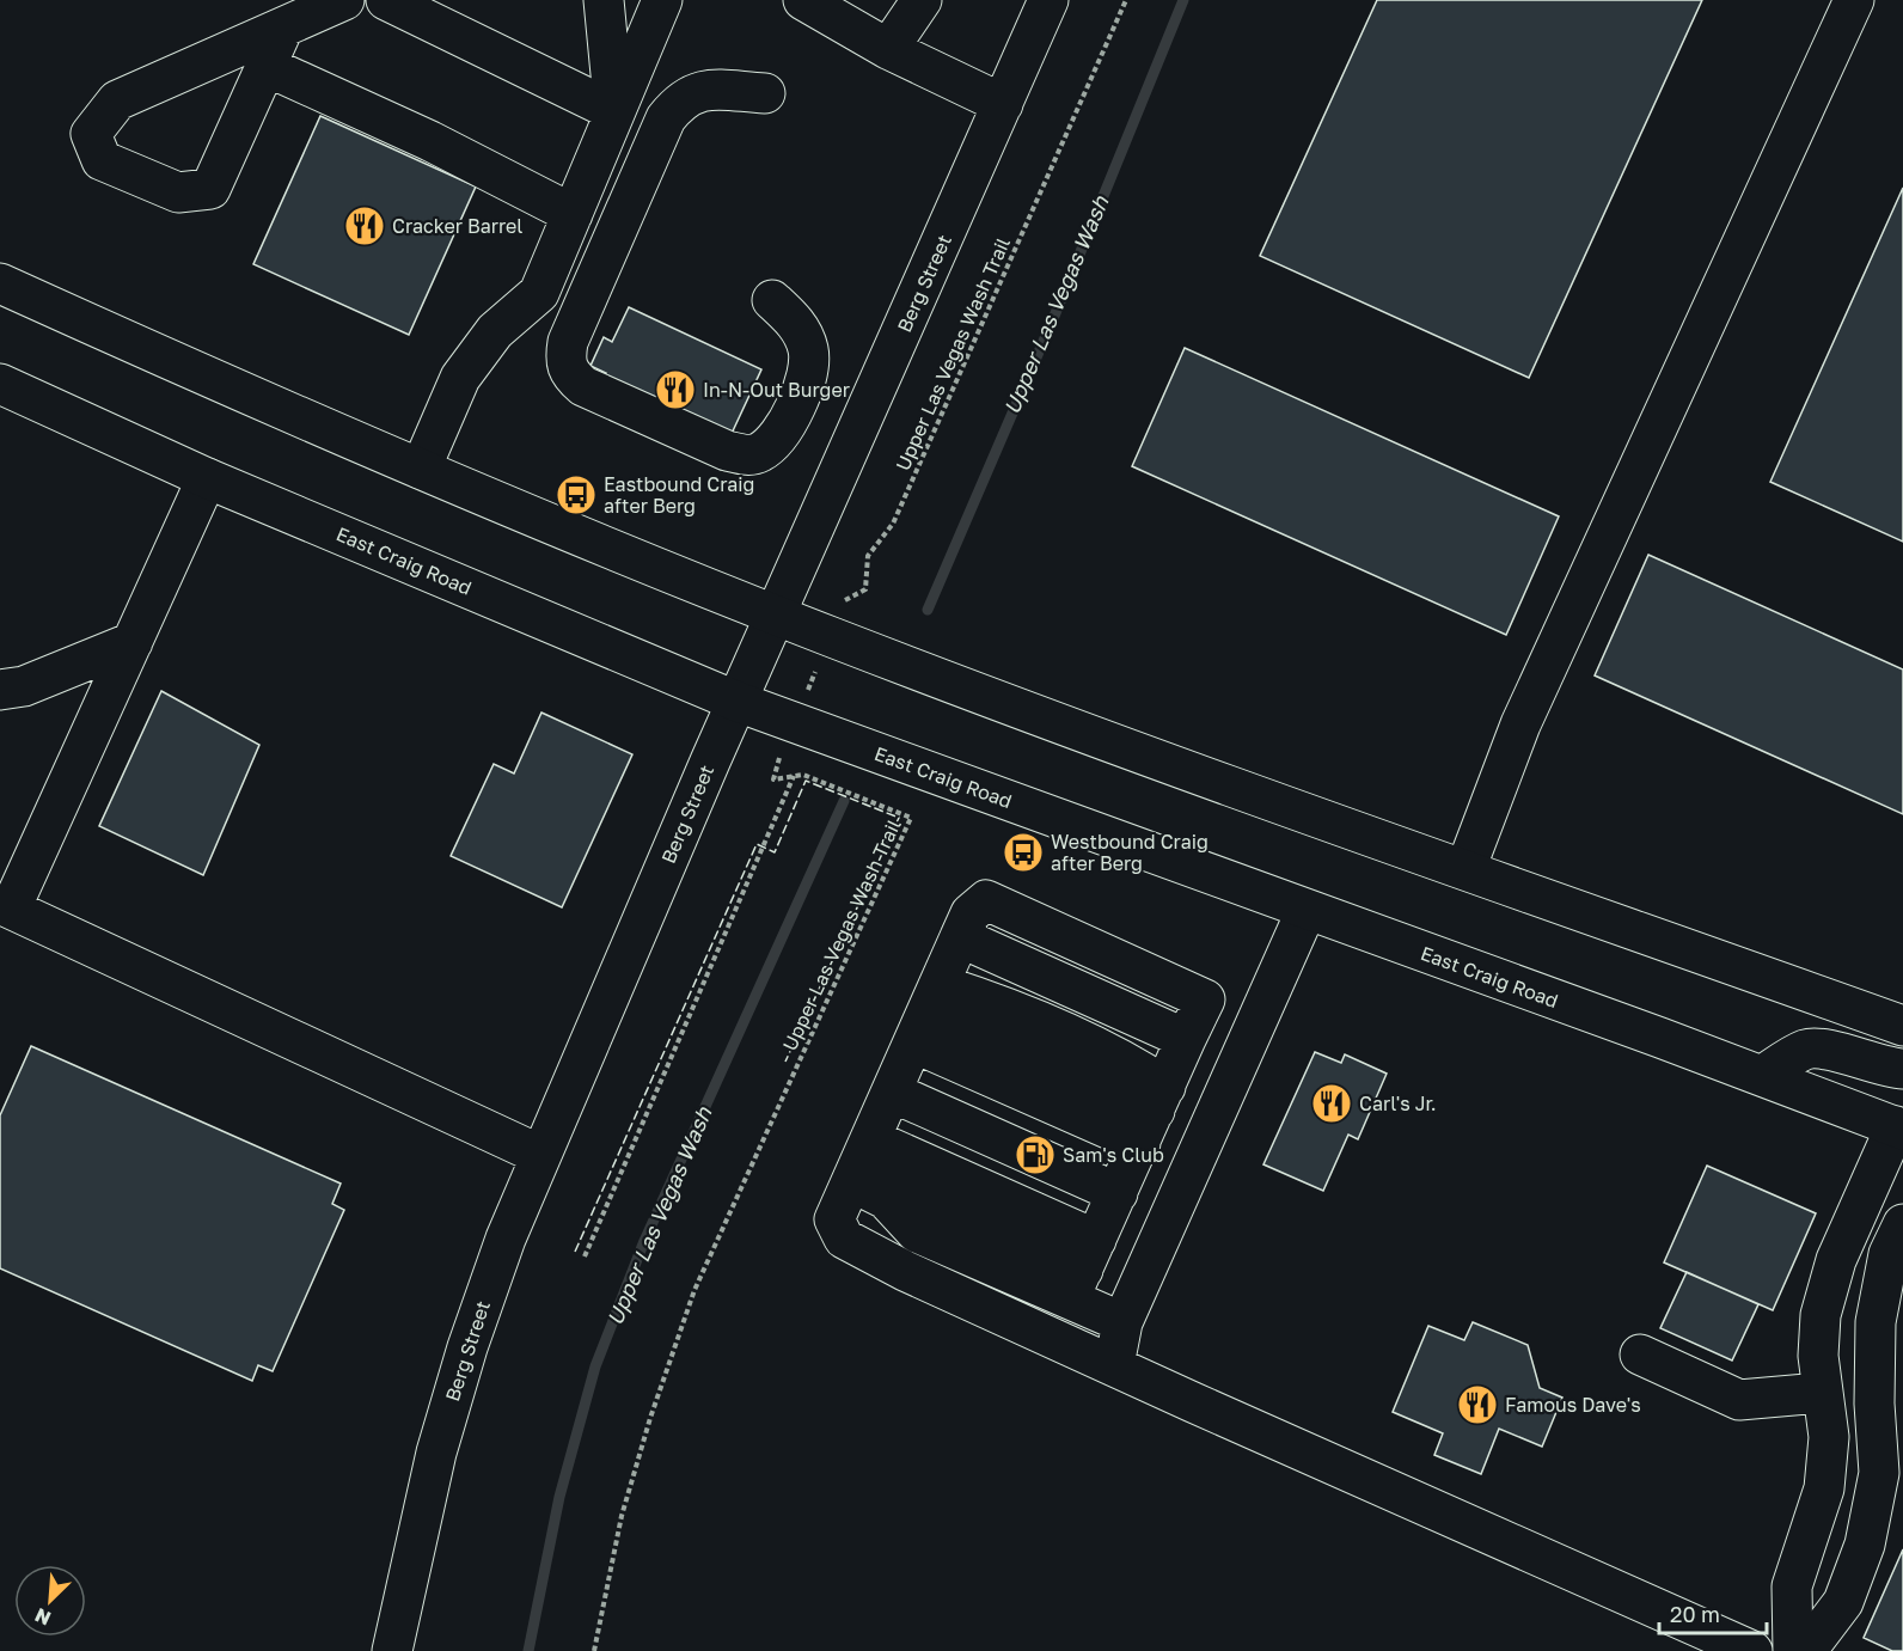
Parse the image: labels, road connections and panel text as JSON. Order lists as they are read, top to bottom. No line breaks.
{"streets":{"main road":["Berg Street","East Craig Road"],"path":["Upper Las Vegas Wash Trail"]},"crossings":[["Berg Street","East Craig Road"],["Upper Las Vegas Wash Trail","East Craig Road"]],"water":["Upper Las Vegas Wash"],"places":{"restaurant":["Cracker Barrel","In-N-Out Burger","Carl's Jr.","Famous Dave's"],"bus stop":["Eastbound Craig after Berg","Westbound Craig after Berg"],"fuel station":["Sam's Club"]},"scale_bar":"20 m","north":"bottom left"}
